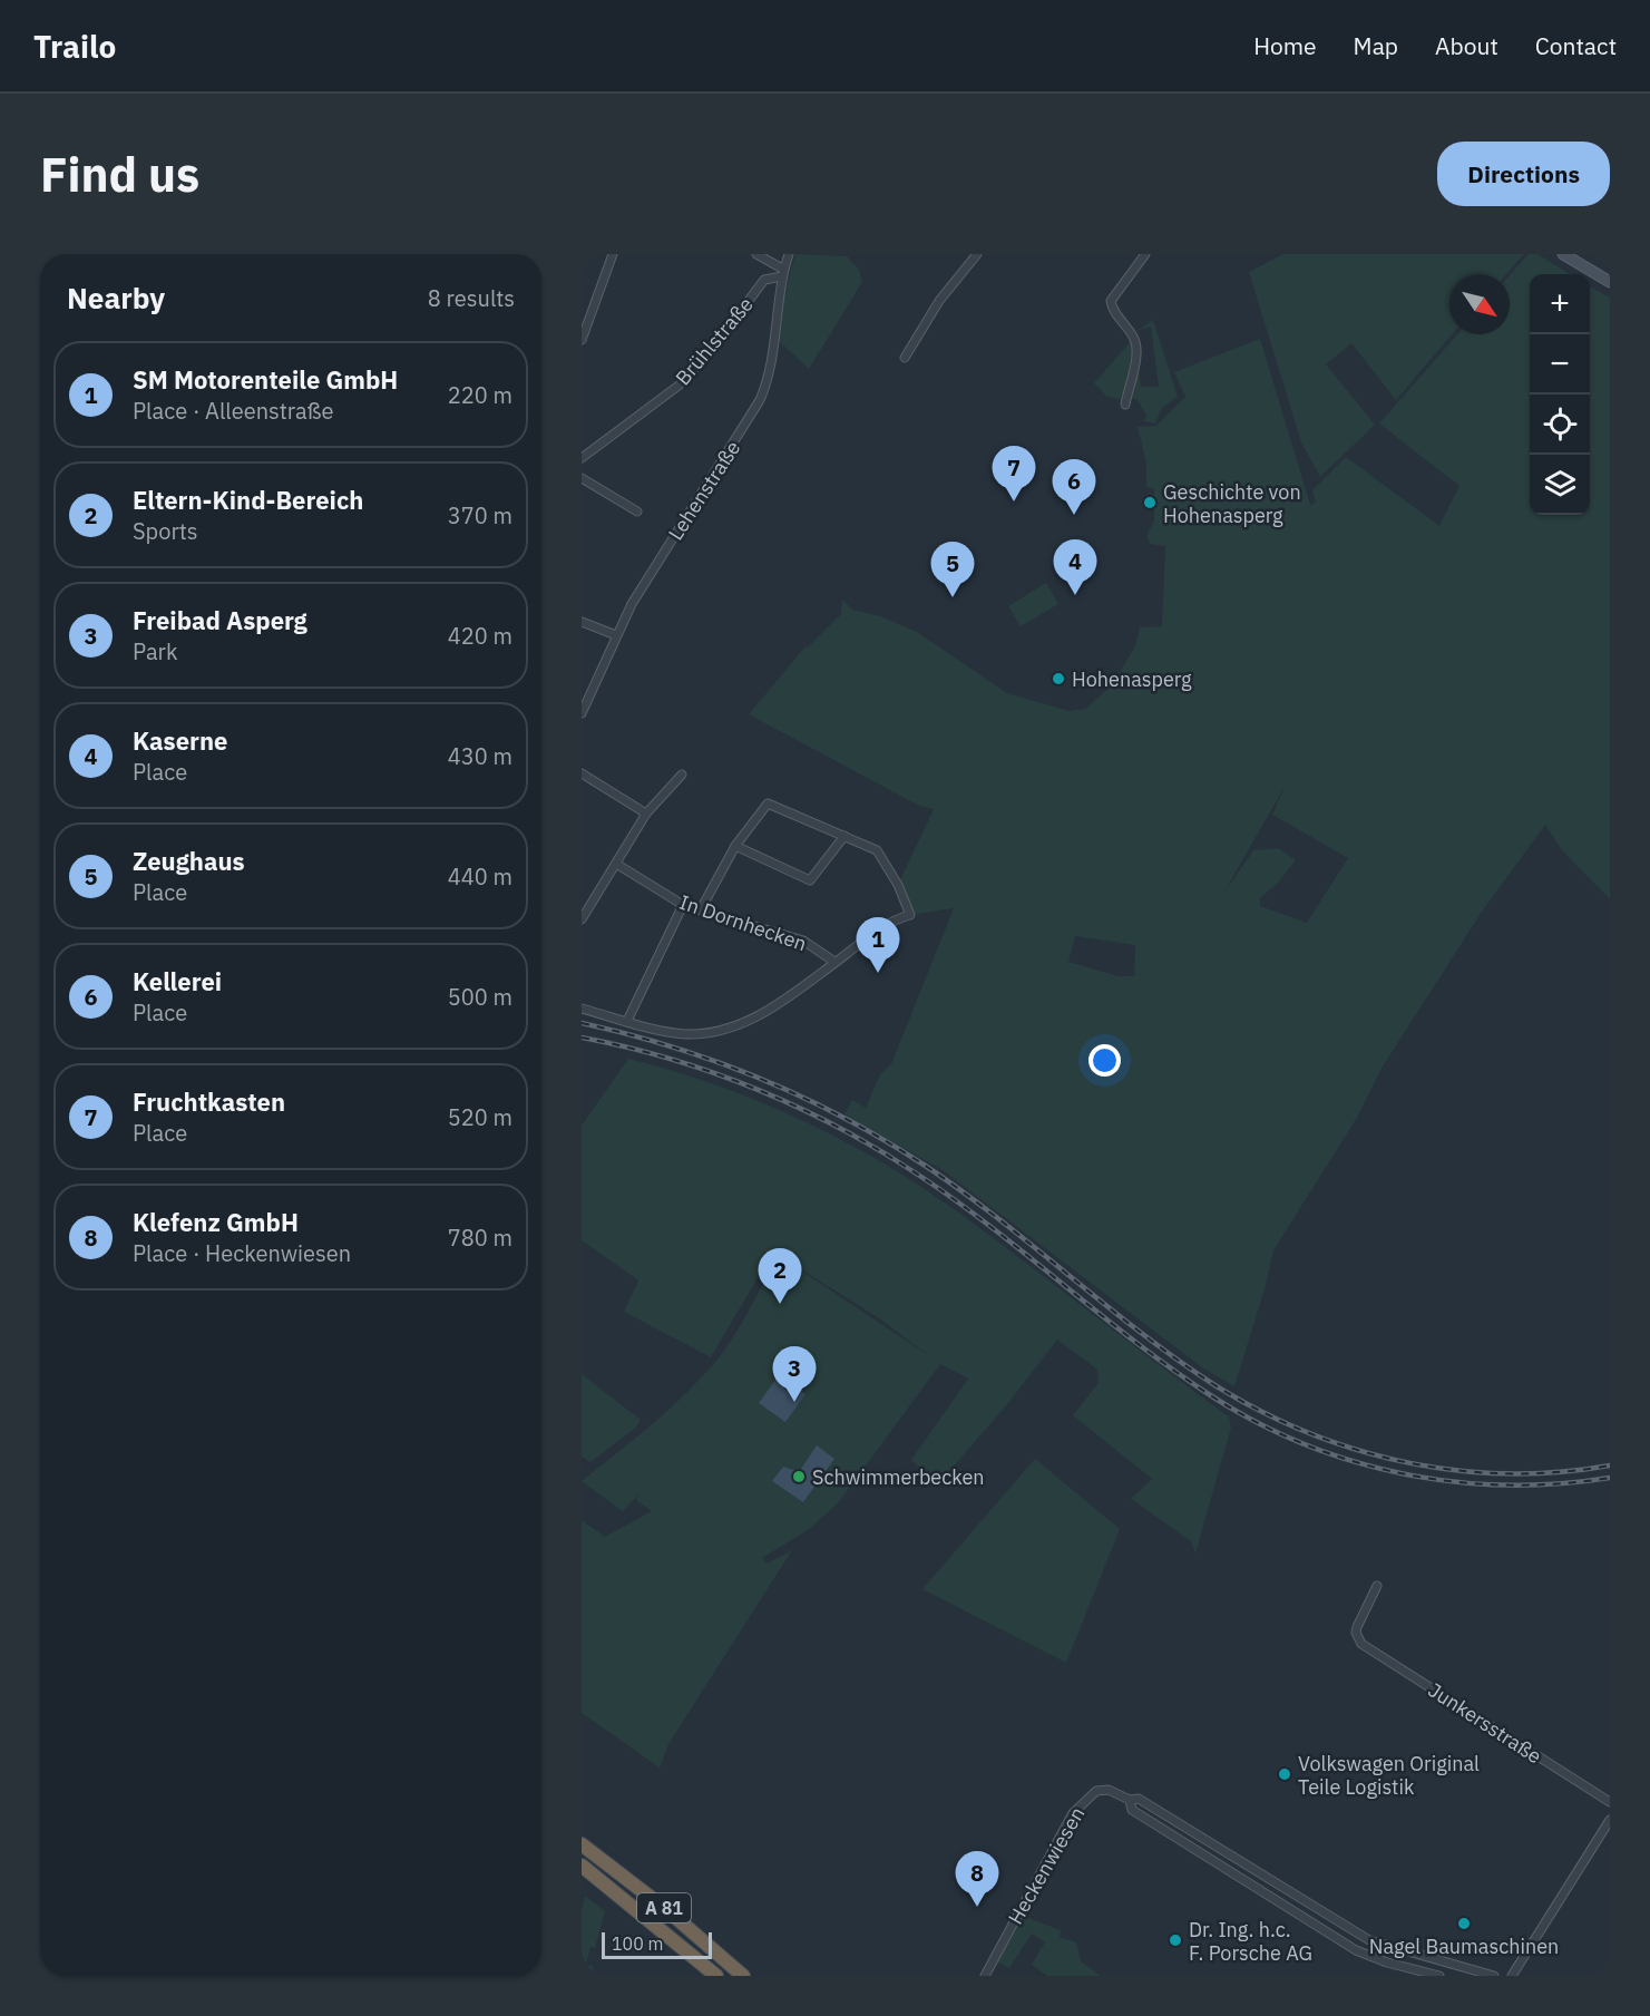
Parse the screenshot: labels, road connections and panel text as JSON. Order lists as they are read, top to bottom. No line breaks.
{"streets":{"highway":["A 81"],"street":["Brühlstraße","Lehenstraße","In Dornhecken","Junkersstraße","Heckenwiesen"]},"crossings":[["Brühlstraße","Lehenstraße"]],"places":["Geschichte von Hohenasperg","Hohenasperg","Schwimmerbecken","Volkswagen Original Teile Logistik","Nagel Baumaschinen","Dr. Ing. h.c. F. Porsche AG"],"scale_bar":"100 m","north":"bottom right","page":{"header":"Trailo","nav":["Home","Map","About","Contact"],"buttons":"Directions","title":"Find us","heading":["Nearby","8 results"],"map_buttons":["+","−"],"list":[{"mark":"1","name":"SM Motorenteile GmbH","note":"Place · Alleenstraße","value":"220 m"},{"mark":"2","name":"Eltern-Kind-Bereich","note":"Sports","value":"370 m"},{"mark":"3","name":"Freibad Asperg","note":"Park","value":"420 m"},{"mark":"4","name":"Kaserne","note":"Place","value":"430 m"},{"mark":"5","name":"Zeughaus","note":"Place","value":"440 m"},{"mark":"6","name":"Kellerei","note":"Place","value":"500 m"},{"mark":"7","name":"Fruchtkasten","note":"Place","value":"520 m"},{"mark":"8","name":"Klefenz GmbH","note":"Place · Heckenwiesen","value":"780 m"}],"pins":["7","6","4","5","1","2","3","8"],"scale":"100 m"}}
